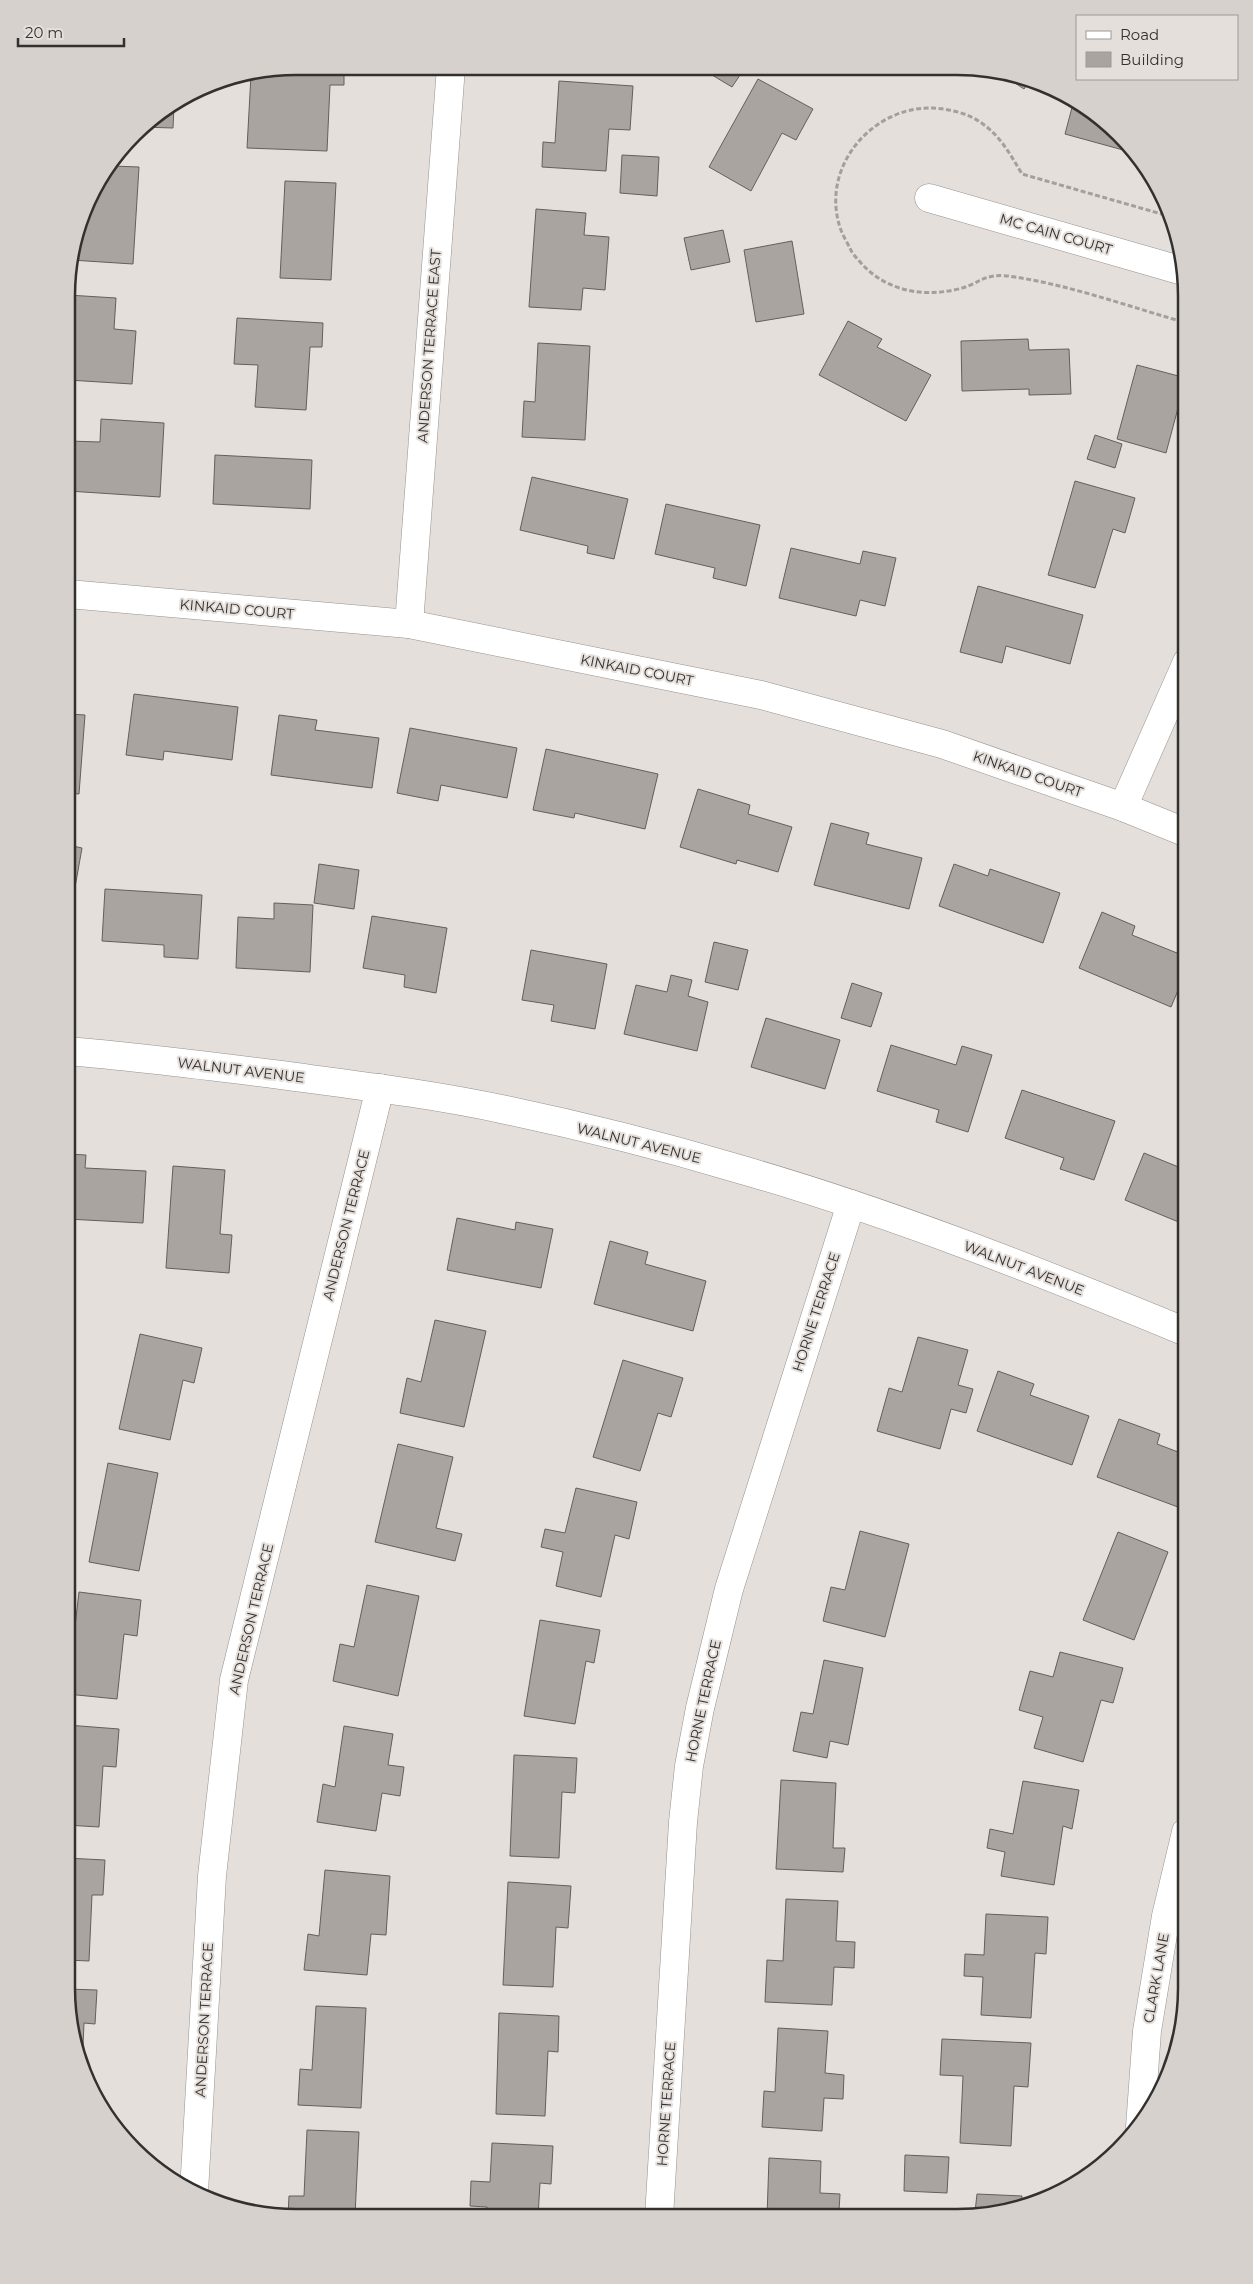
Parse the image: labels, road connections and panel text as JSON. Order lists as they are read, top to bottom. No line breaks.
{"streets":{"street":["MC CAIN COURT","ANDERSON TERRACE EAST","KINKAID COURT","WALNUT AVENUE","ANDERSON TERRACE","HORNE TERRACE","CLARK LANE"]},"crossings":[["ANDERSON TERRACE EAST","KINKAID COURT"],["WALNUT AVENUE","ANDERSON TERRACE"],["WALNUT AVENUE","HORNE TERRACE"]],"legend":["Road","Building"],"scale_bar":"20 m"}
